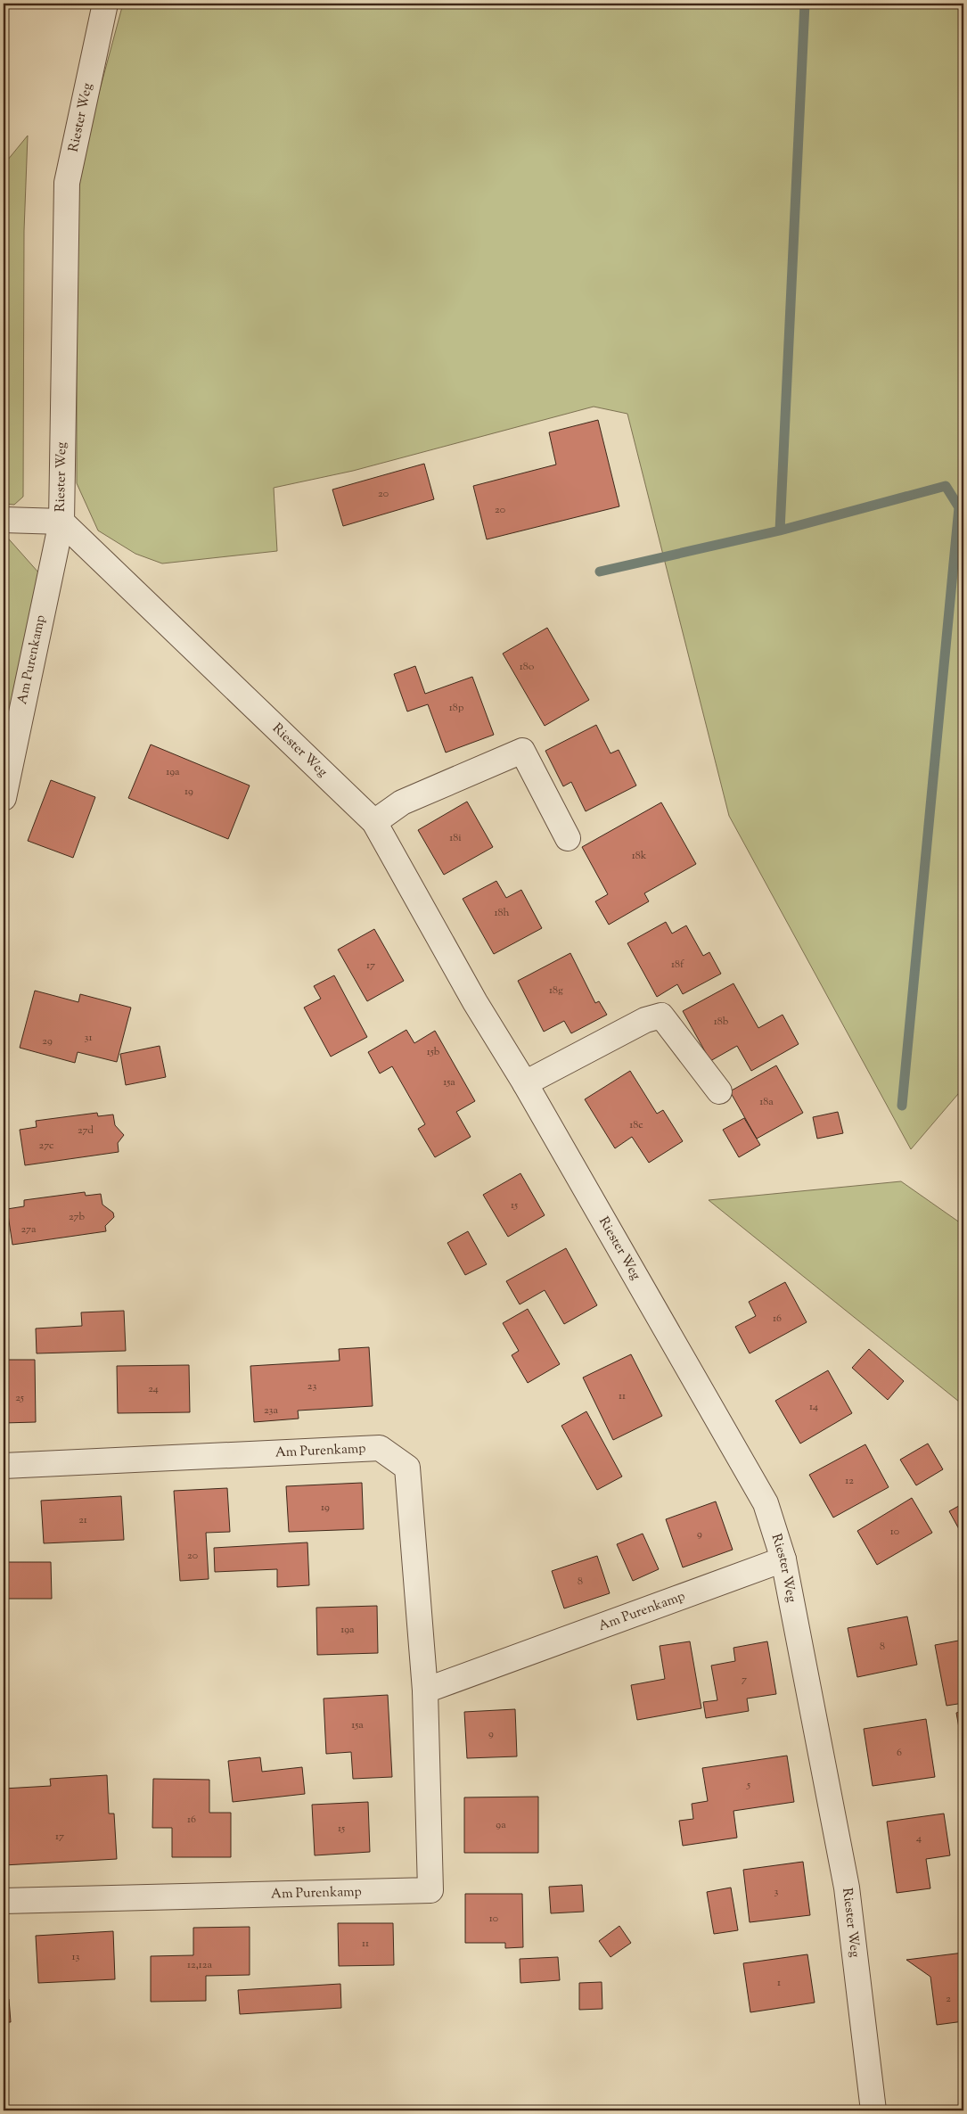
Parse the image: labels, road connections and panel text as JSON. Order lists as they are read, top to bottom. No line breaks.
{"streets":{"street":["Riester Weg","Am Purenkamp"]},"crossings":[["Riester Weg","Am Purenkamp"]],"house_numbers":["20","20","18o","18p","19a","19","18i","18k","18h","18f","17","18g","18b","31","29","15b","15a","18a","18c","27d","27c","15","27b","27a","16","23","24","11","25","14","23a","12","19","21","10","9","20","8","19a","8","7","15a","9","6","5","16","9a","15","17","4","3","10","11","13","12,12a","1","2"]}
